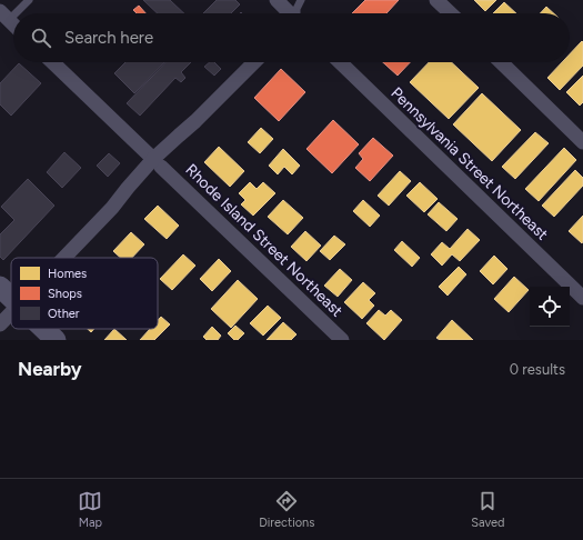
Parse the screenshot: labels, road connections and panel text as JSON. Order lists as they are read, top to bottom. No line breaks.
{"streets":{"street":["Pennsylvania Street Northeast","Rhode Island Street Northeast"]},"legend":["Homes","Shops","Other"],"page":{"search":"Search here","heading":["Nearby","0 results"],"nav":["Map","Directions","Saved"]}}
